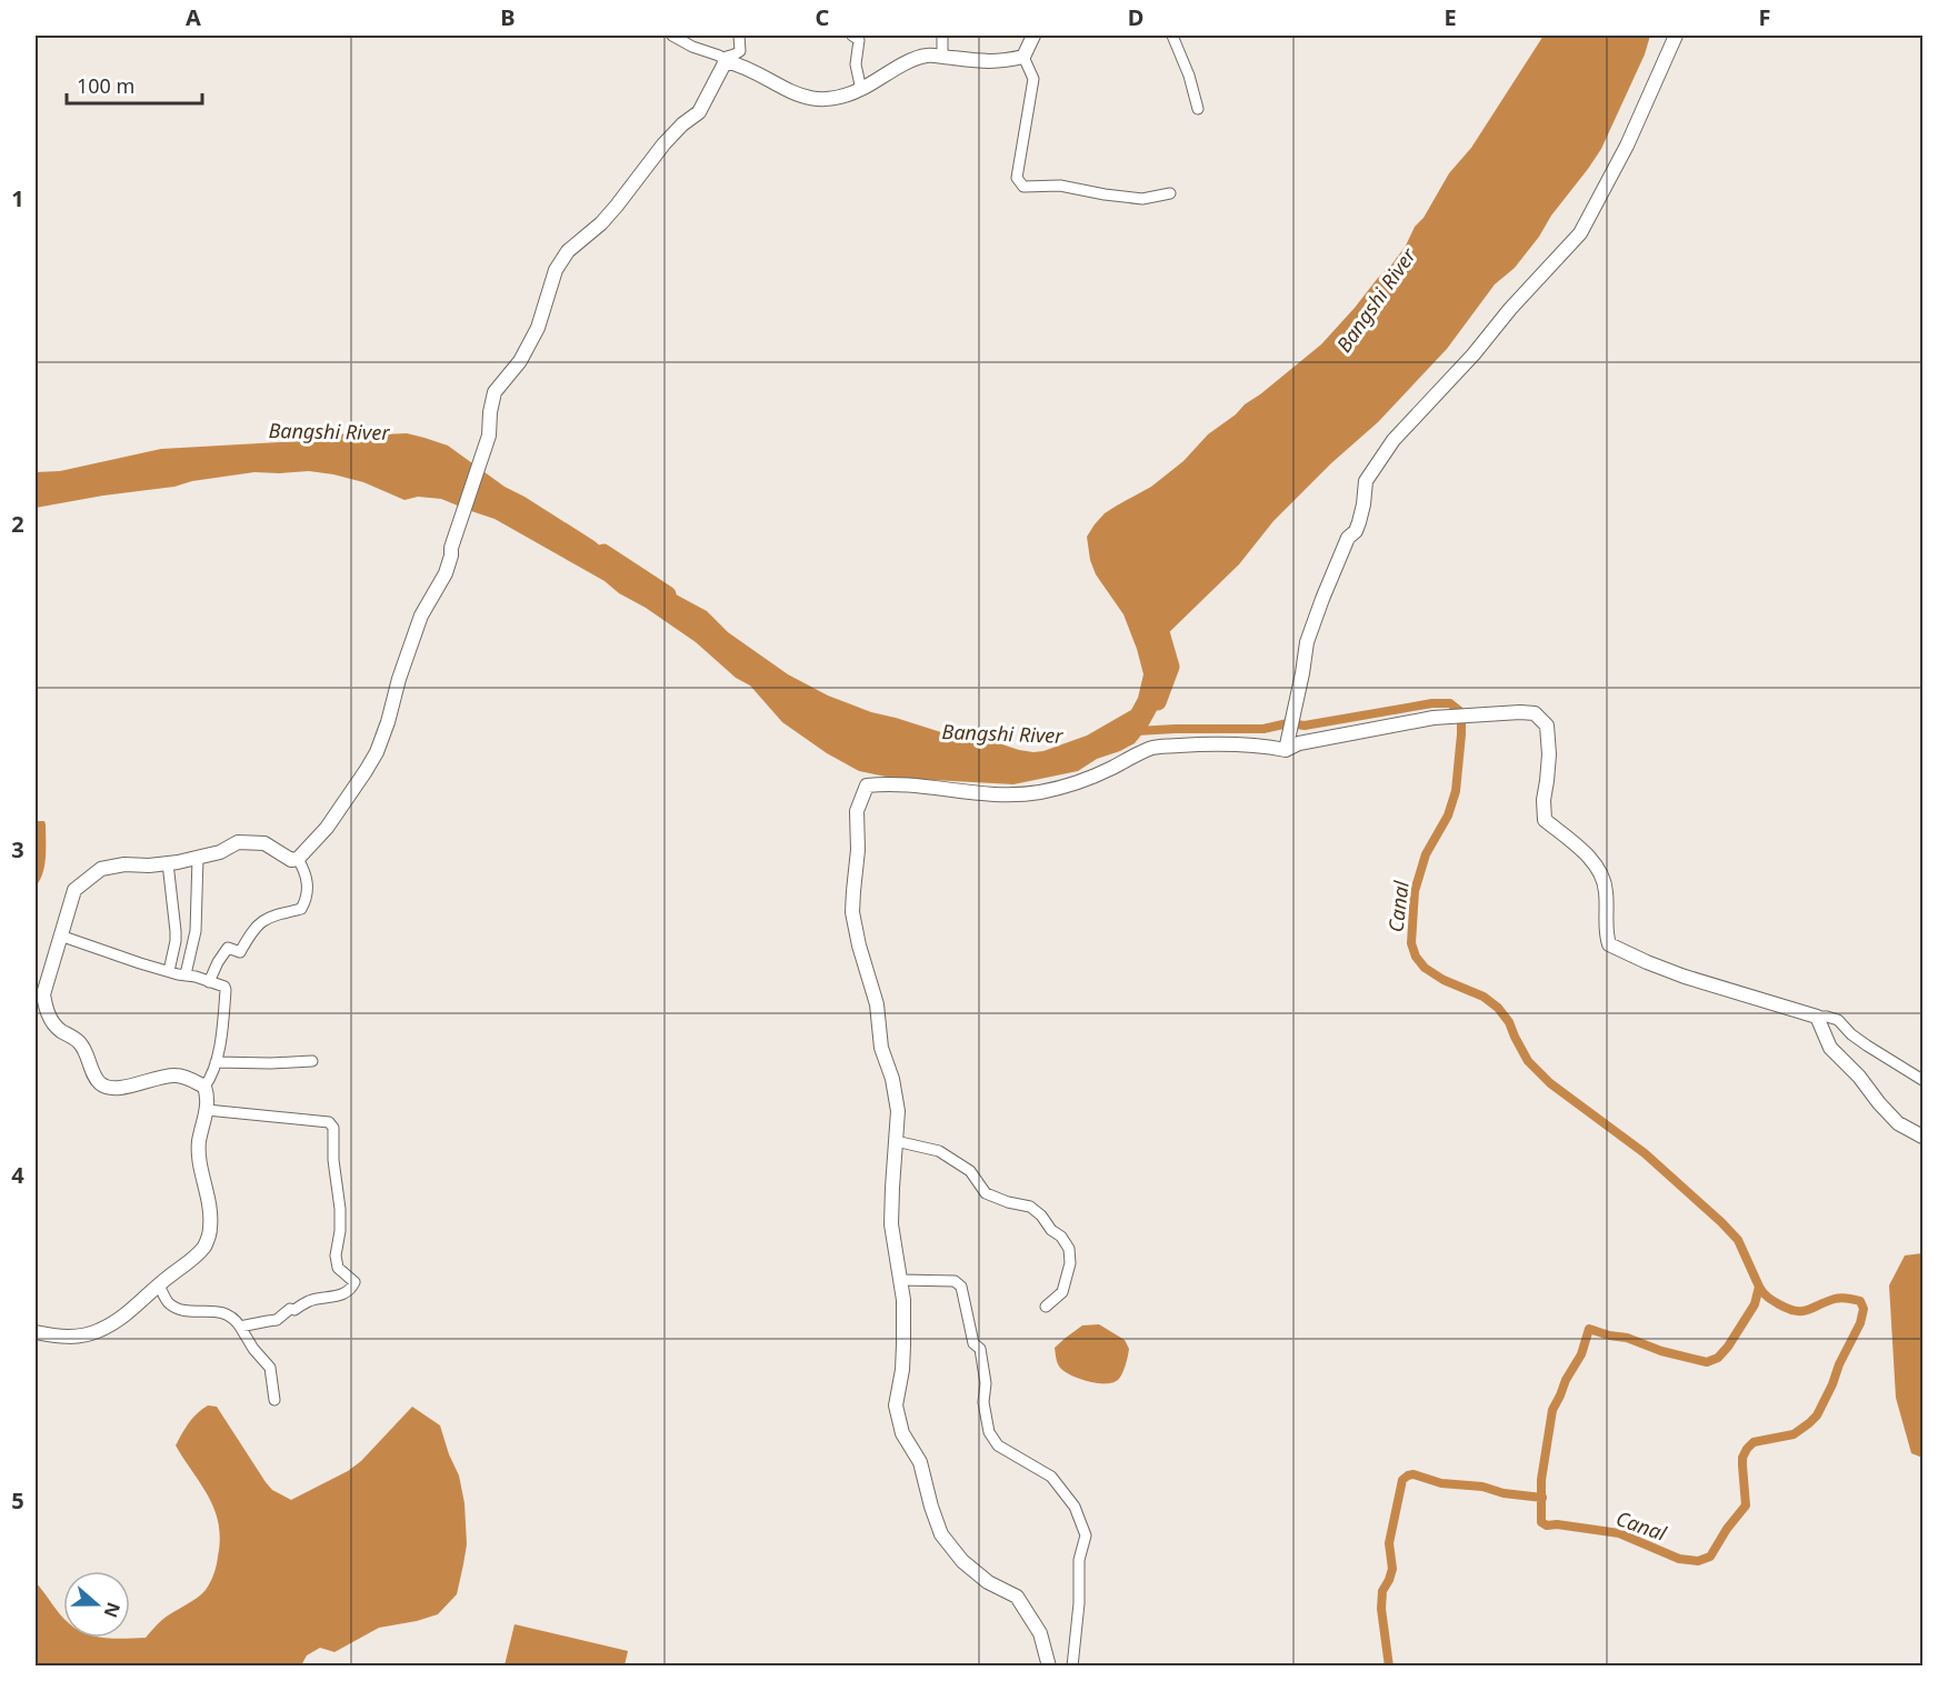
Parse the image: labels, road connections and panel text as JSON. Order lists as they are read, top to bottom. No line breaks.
{"water":["Bangshi River","Canal"],"scale_bar":"100 m","north":"right","grid":{"columns":["A","B","C","D","E","F"],"rows":["1","2","3","4","5"]}}
